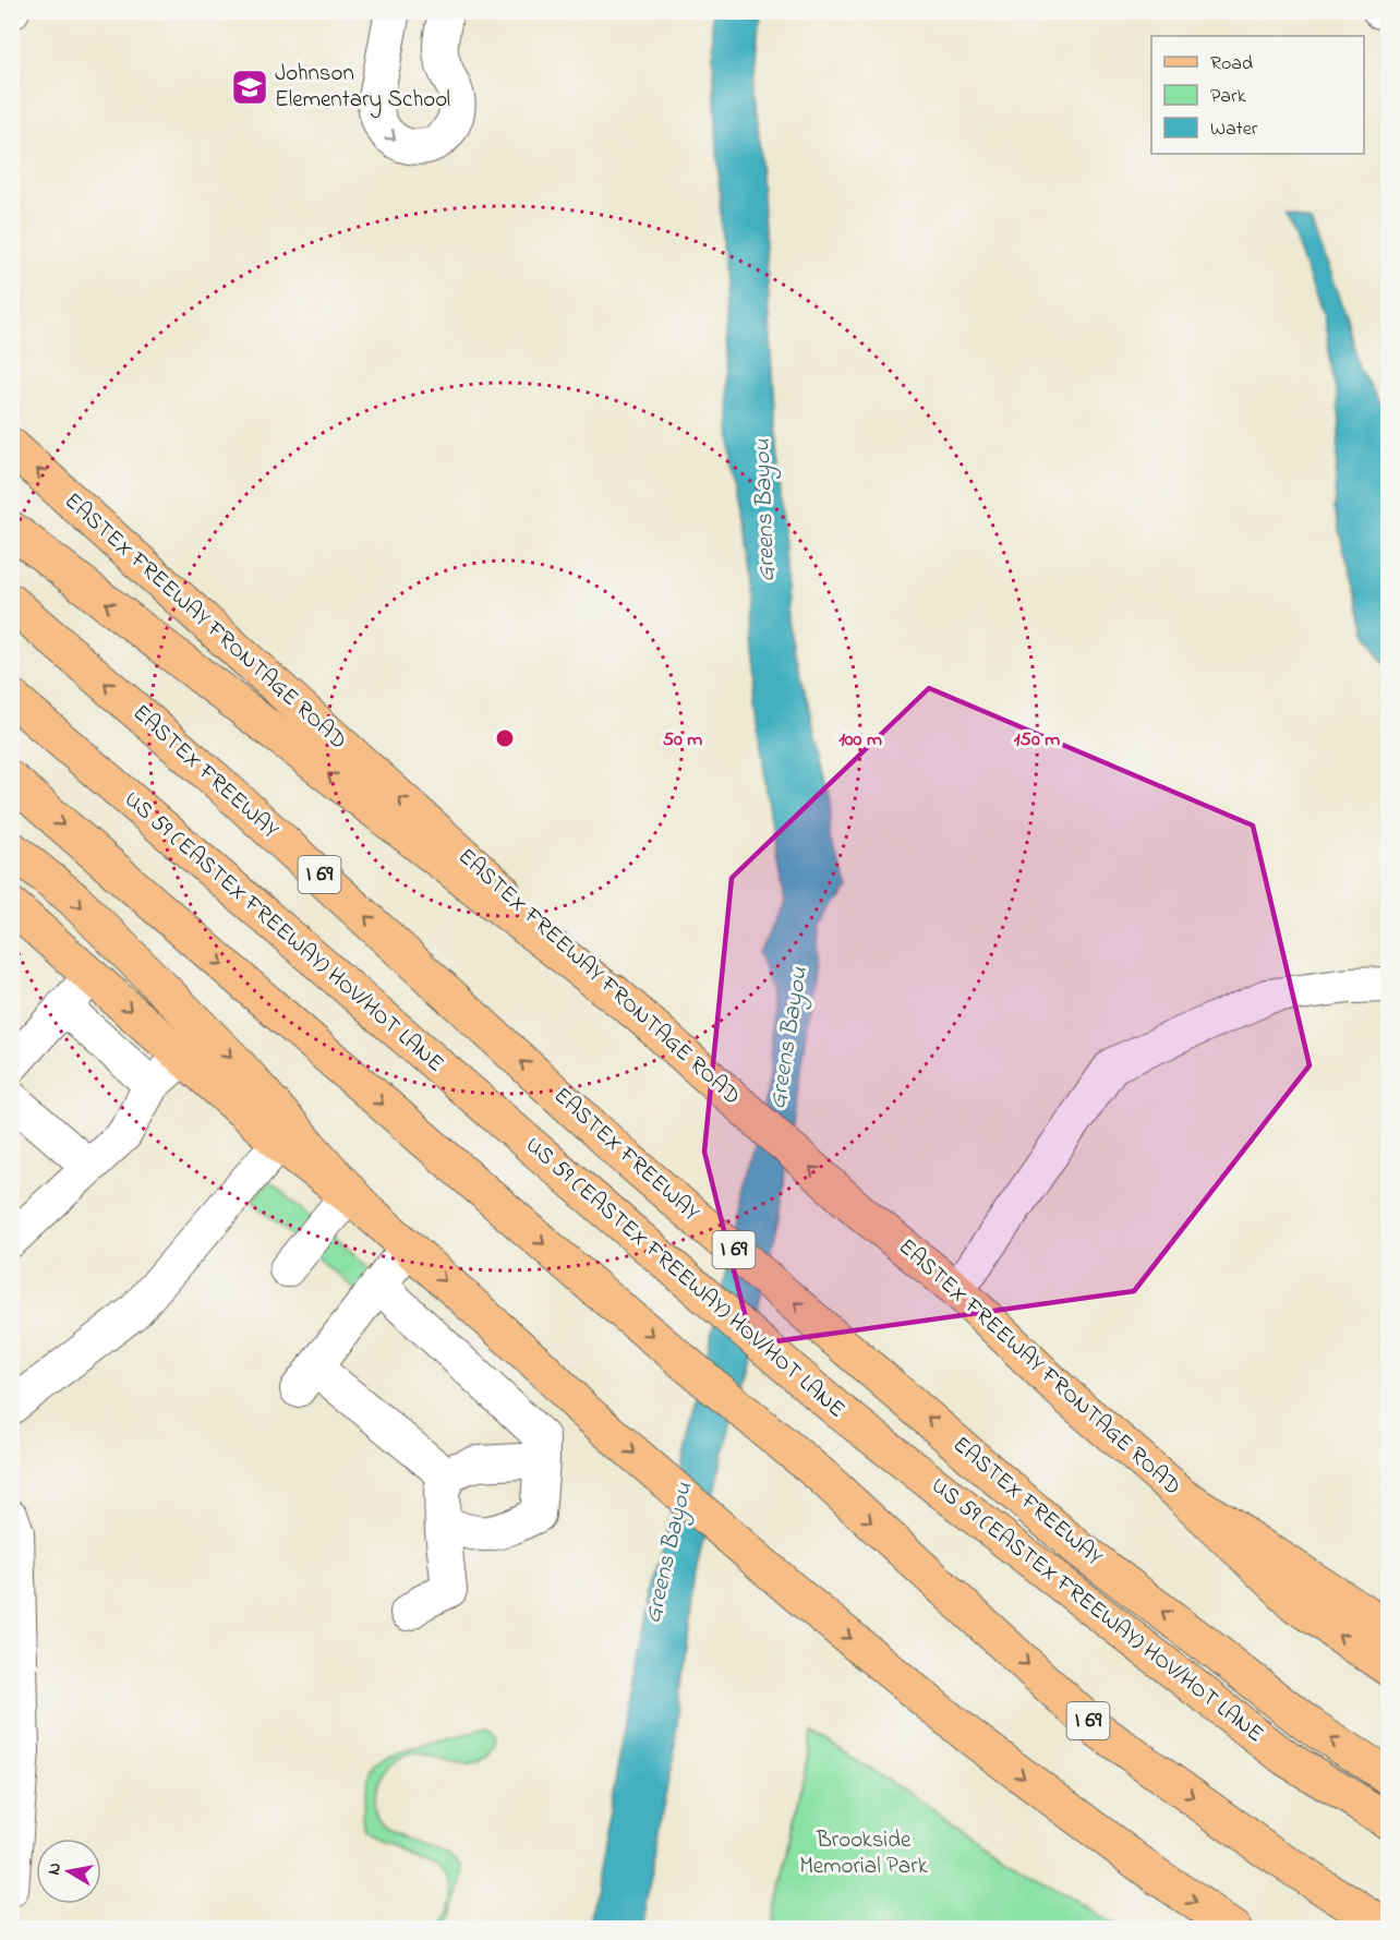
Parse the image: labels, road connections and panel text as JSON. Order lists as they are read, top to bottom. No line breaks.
{"streets":{"main road":["EASTEX FREEWAY FRONTAGE ROAD","EASTEX FREEWAY","I 69","US 59 (EASTEX FREEWAY) HOV/HOT LANE"]},"water":["Greens Bayou"],"parks":["Brookside Memorial Park"],"places":{"school or university":["Johnson Elementary School"]},"legend":["Road","Park","Water"],"north":"left","rings":["50 m","100 m","150 m"]}
